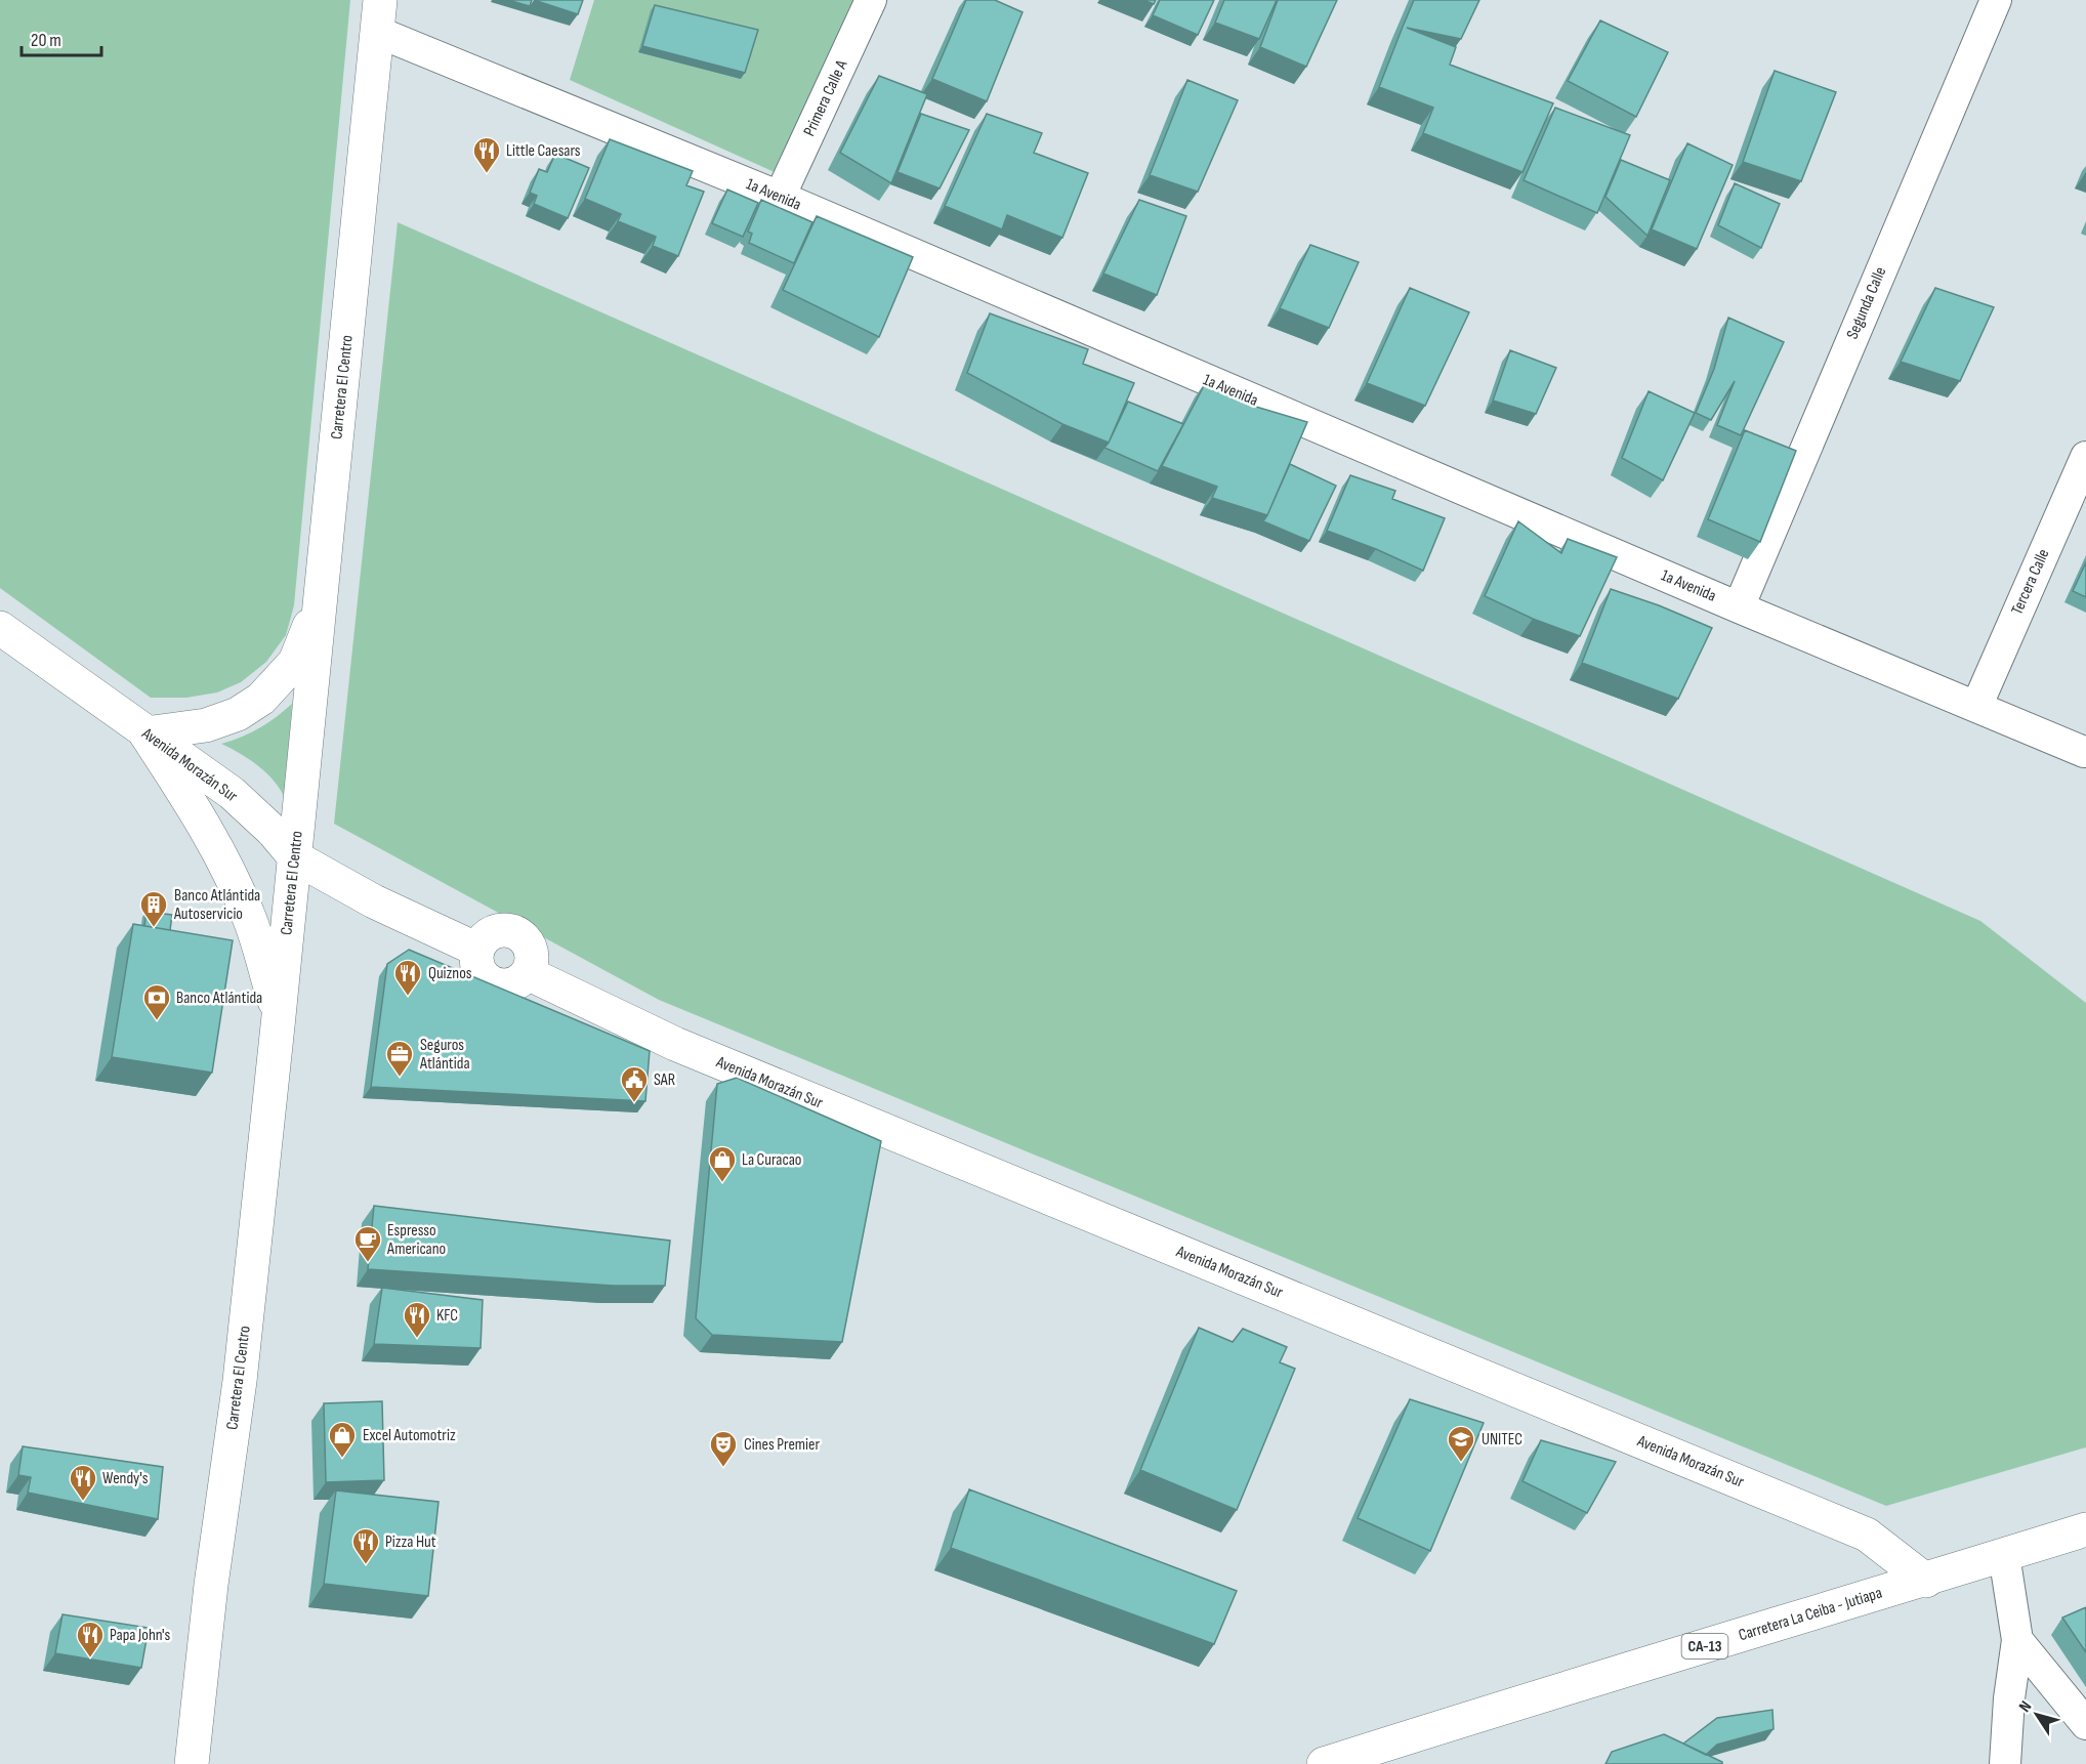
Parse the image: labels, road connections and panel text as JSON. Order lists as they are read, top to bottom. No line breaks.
{"streets":{"main road":["Carretera El Centro","Avenida Morazán Sur","Carretera La Ceiba - Jutiapa","CA-13"],"street":["Primera Calle A","1a Avenida","Segunda Calle","Tercera Calle"]},"crossings":[["Primera Calle A","1a Avenida"],["1a Avenida","Segunda Calle"],["1a Avenida","Carretera El Centro"],["1a Avenida","Tercera Calle"],["Carretera El Centro","Avenida Morazán Sur"],["Avenida Morazán Sur","Carretera La Ceiba - Jutiapa"]],"places":{"restaurant":["Little Caesars","Quiznos","KFC","Wendy's","Pizza Hut","Papa John's"],"building":["Banco Atlántida Autoservicio"],"bank":["Banco Atlántida"],"office":["Seguros Atlántida"],"public building":["SAR"],"shop":["La Curacao","Excel Automotriz"],"cafe":["Espresso Americano"],"school or university":["UNITEC"],"theatre":["Cines Premier"]},"scale_bar":"20 m","north":"top left"}
